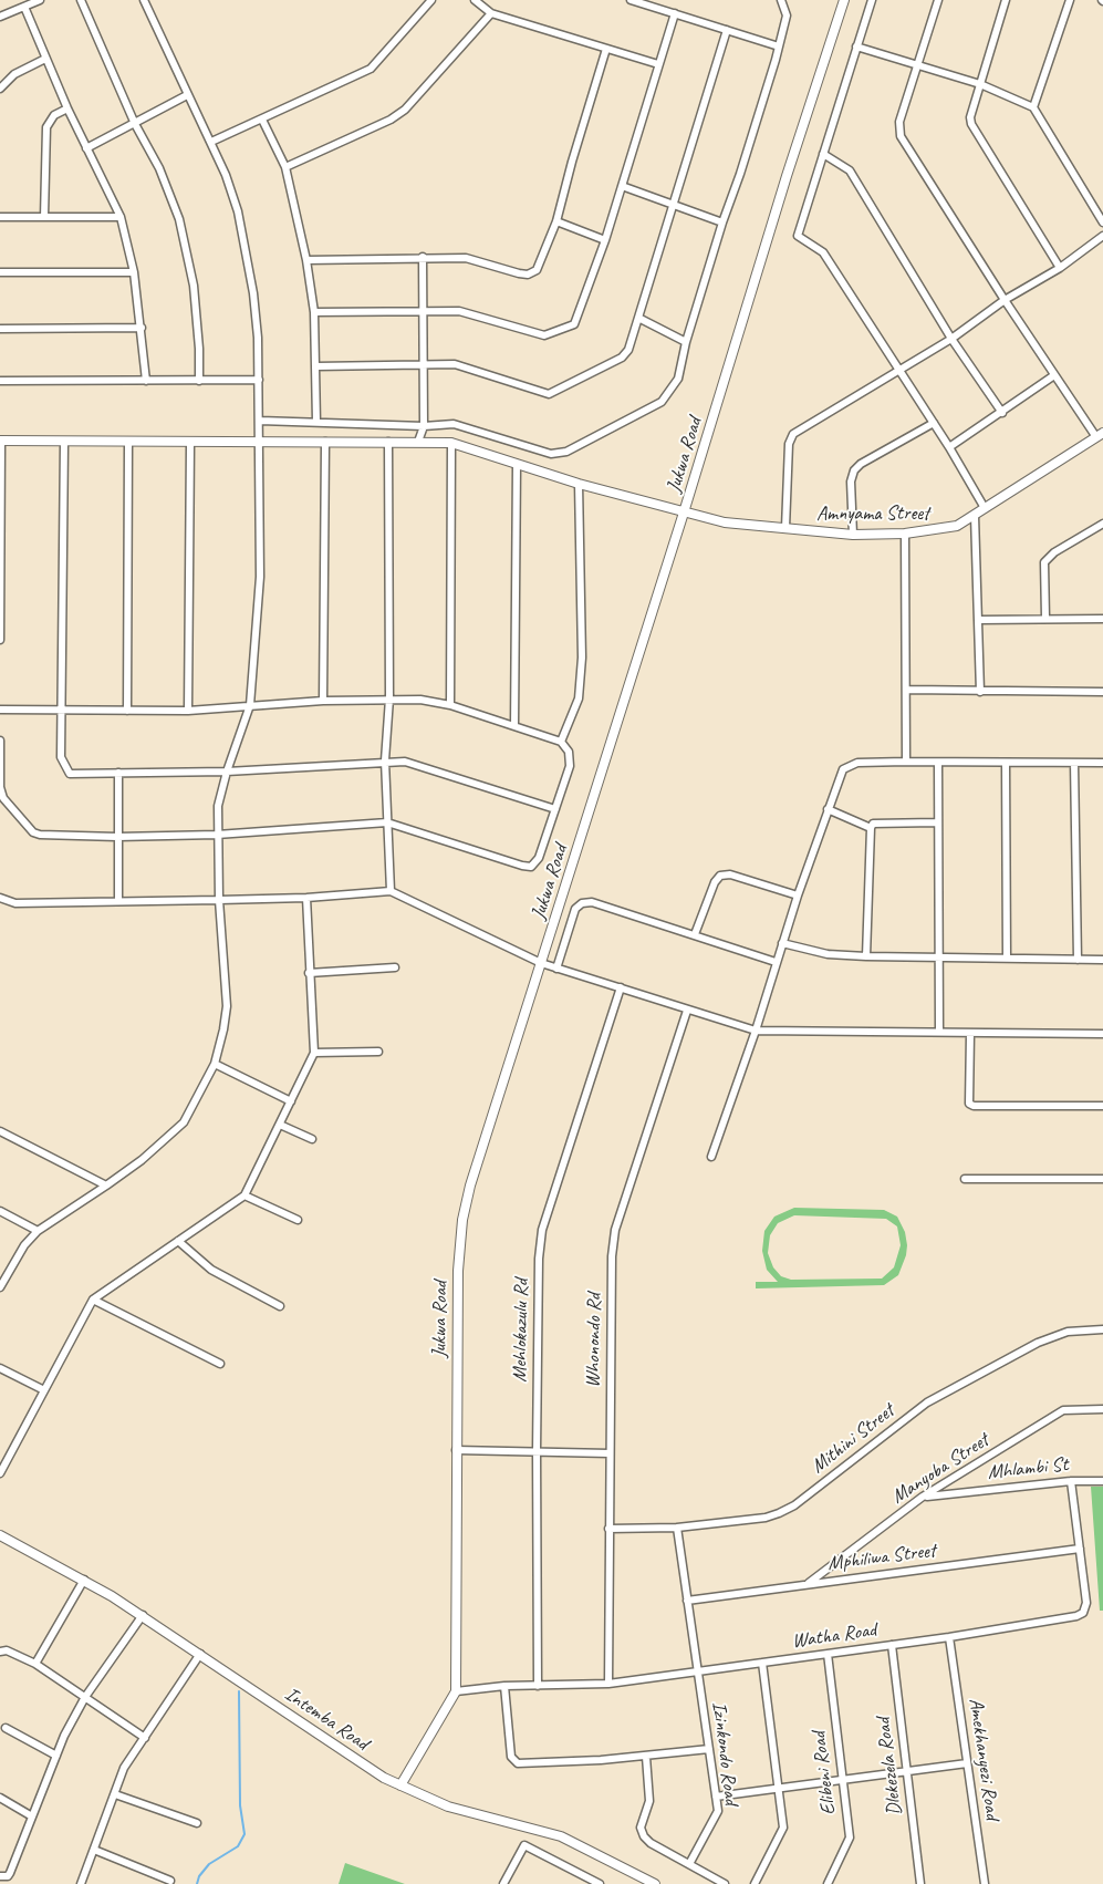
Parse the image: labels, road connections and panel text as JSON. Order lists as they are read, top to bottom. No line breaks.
{"streets":{"street":["Jukwa Road","Amnyama Street","Mehlokazulu Rd","Whonondo Rd","Mithini Street","Manyoba Street","Mhlambi St","Mphiliwa Street","Watha Road","Intemba Road","Izinkondo Road","Amekhanyezi Road","Dlekezela Road","Elibeni Road"]},"crossings":[["Jukwa Road","Amnyama Street"],["Jukwa Road","Watha Road"],["Mehlokazulu Rd","Watha Road"],["Whonondo Rd","Mithini Street"],["Whonondo Rd","Watha Road"],["Mithini Street","Izinkondo Road"],["Manyoba Street","Mhlambi St"],["Manyoba Street","Mphiliwa Street"],["Mhlambi St","Watha Road"],["Mphiliwa Street","Watha Road"],["Mphiliwa Street","Izinkondo Road"],["Watha Road","Izinkondo Road"],["Watha Road","Amekhanyezi Road"],["Watha Road","Dlekezela Road"],["Watha Road","Elibeni Road"]]}
